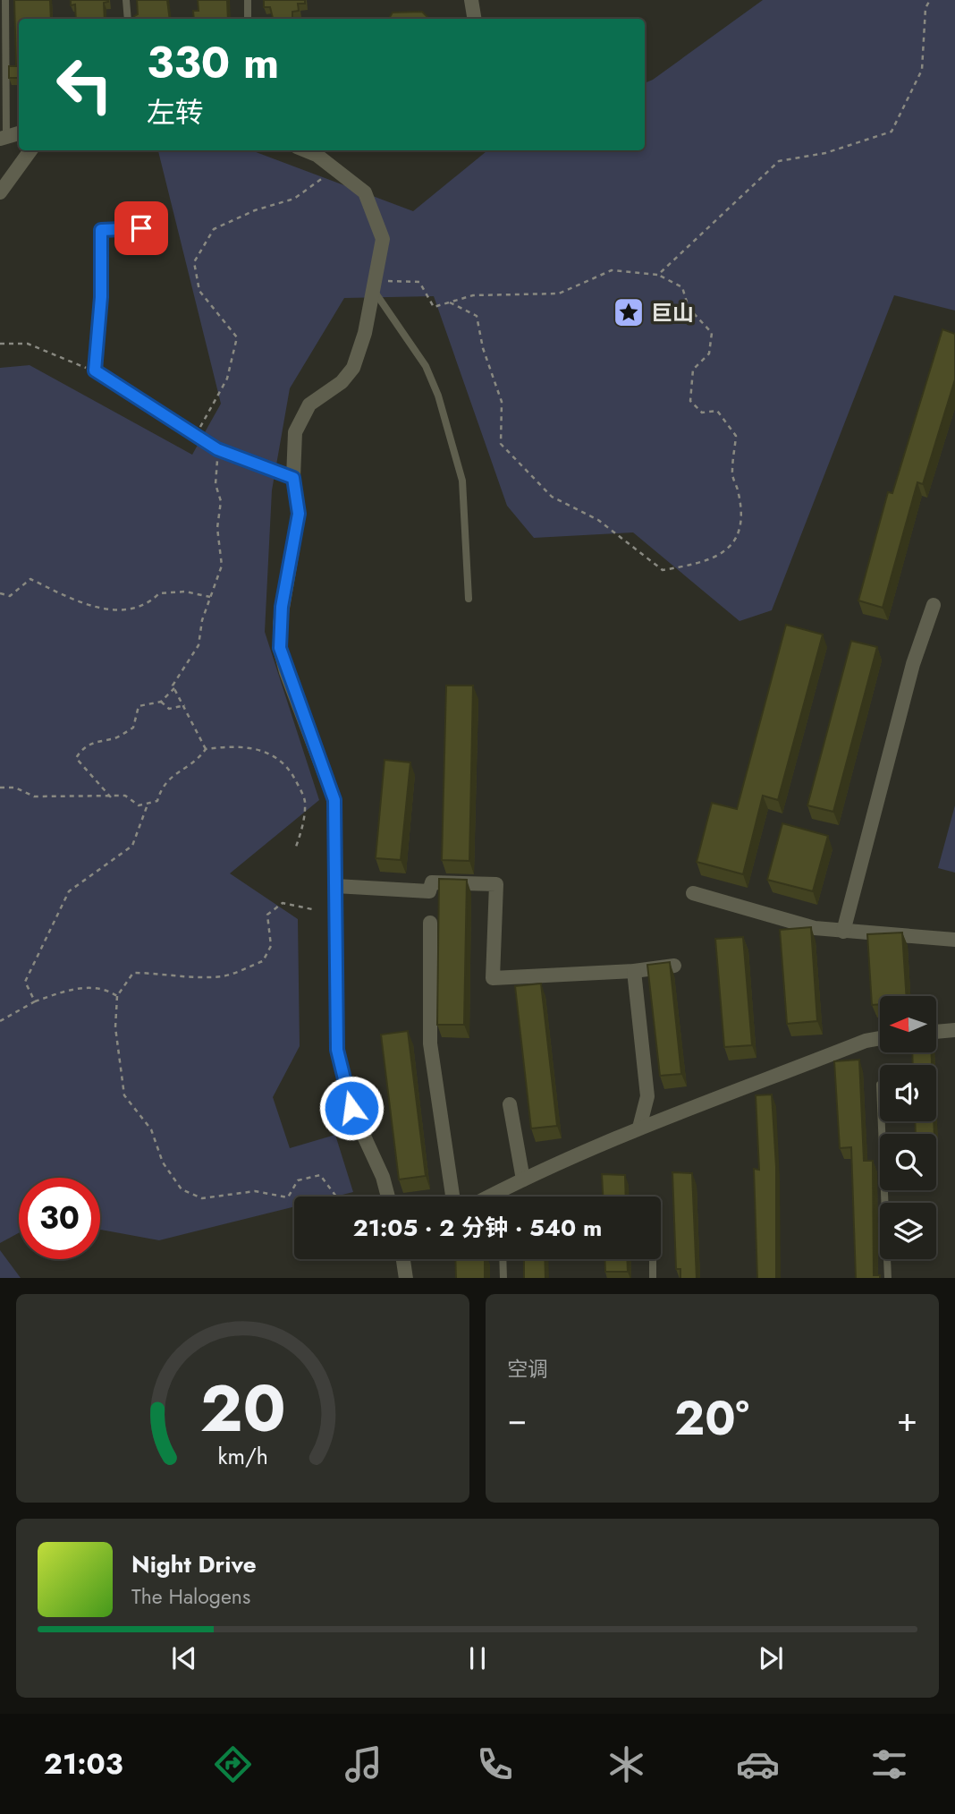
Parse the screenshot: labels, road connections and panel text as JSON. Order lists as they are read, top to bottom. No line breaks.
{"places":{"place":["巨山"]},"north":"left","page":{"turn":["330 m","左转"],"limit":"30","trip":"21:05 · 2 分钟 · 540 m","tile":"空调","heat":["−","20°","+"],"song":["Night Drive","The Halogens"],"tabs":"21:03","gauge":["20","km/h"]}}
